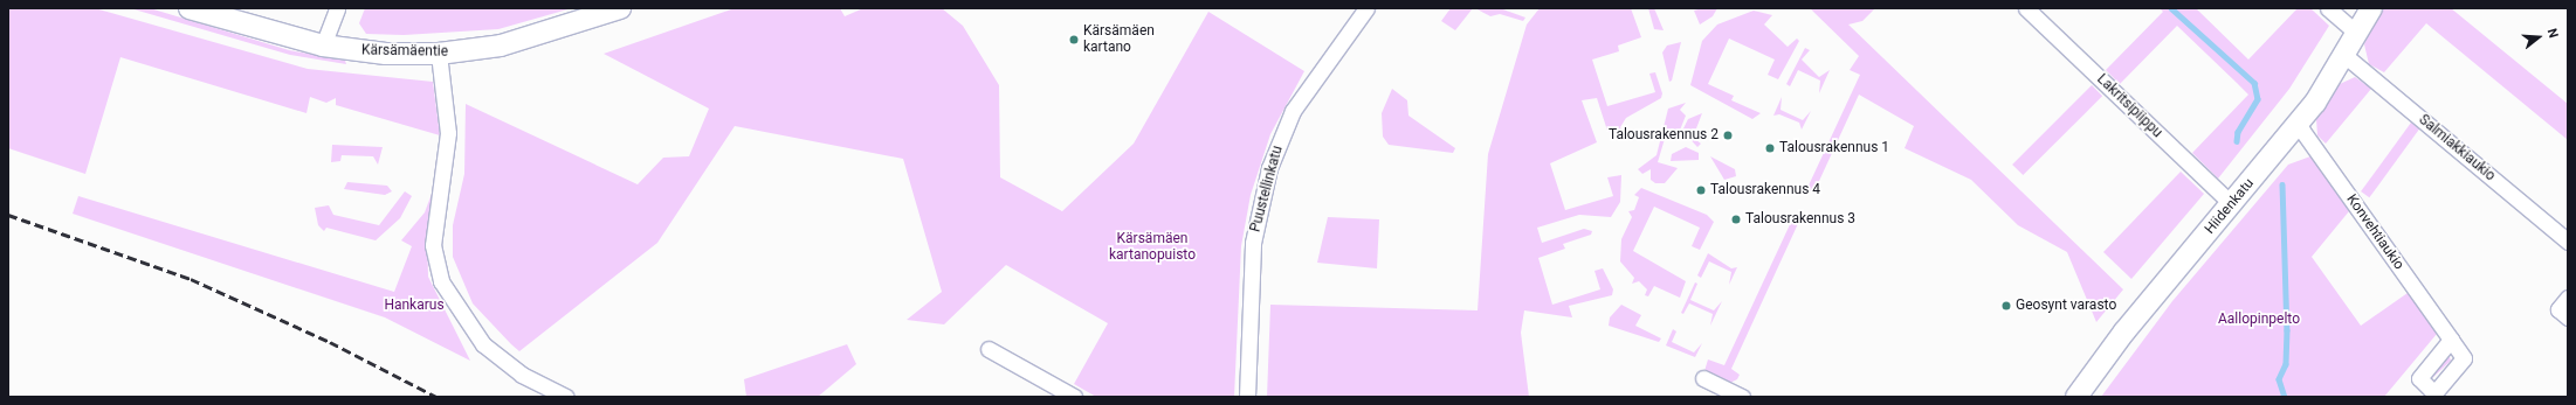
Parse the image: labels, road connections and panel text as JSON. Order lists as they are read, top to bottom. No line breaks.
{"streets":{"street":["Kärsämäentie","Lakritsipiippu","Salmiakkiaukio","Puustellinkatu","Hiidenkatu","Konvehtiaukio"]},"crossings":[["Lakritsipiippu","Hiidenkatu"],["Salmiakkiaukio","Hiidenkatu"],["Hiidenkatu","Konvehtiaukio"]],"parks":["Kärsämäen kartanopuisto","Hankarus","Aallopinpelto"],"places":["Kärsämäen kartano","Talousrakennus 2","Talousrakennus 1","Talousrakennus 4","Talousrakennus 3","Geosynt varasto"],"north":"right"}
